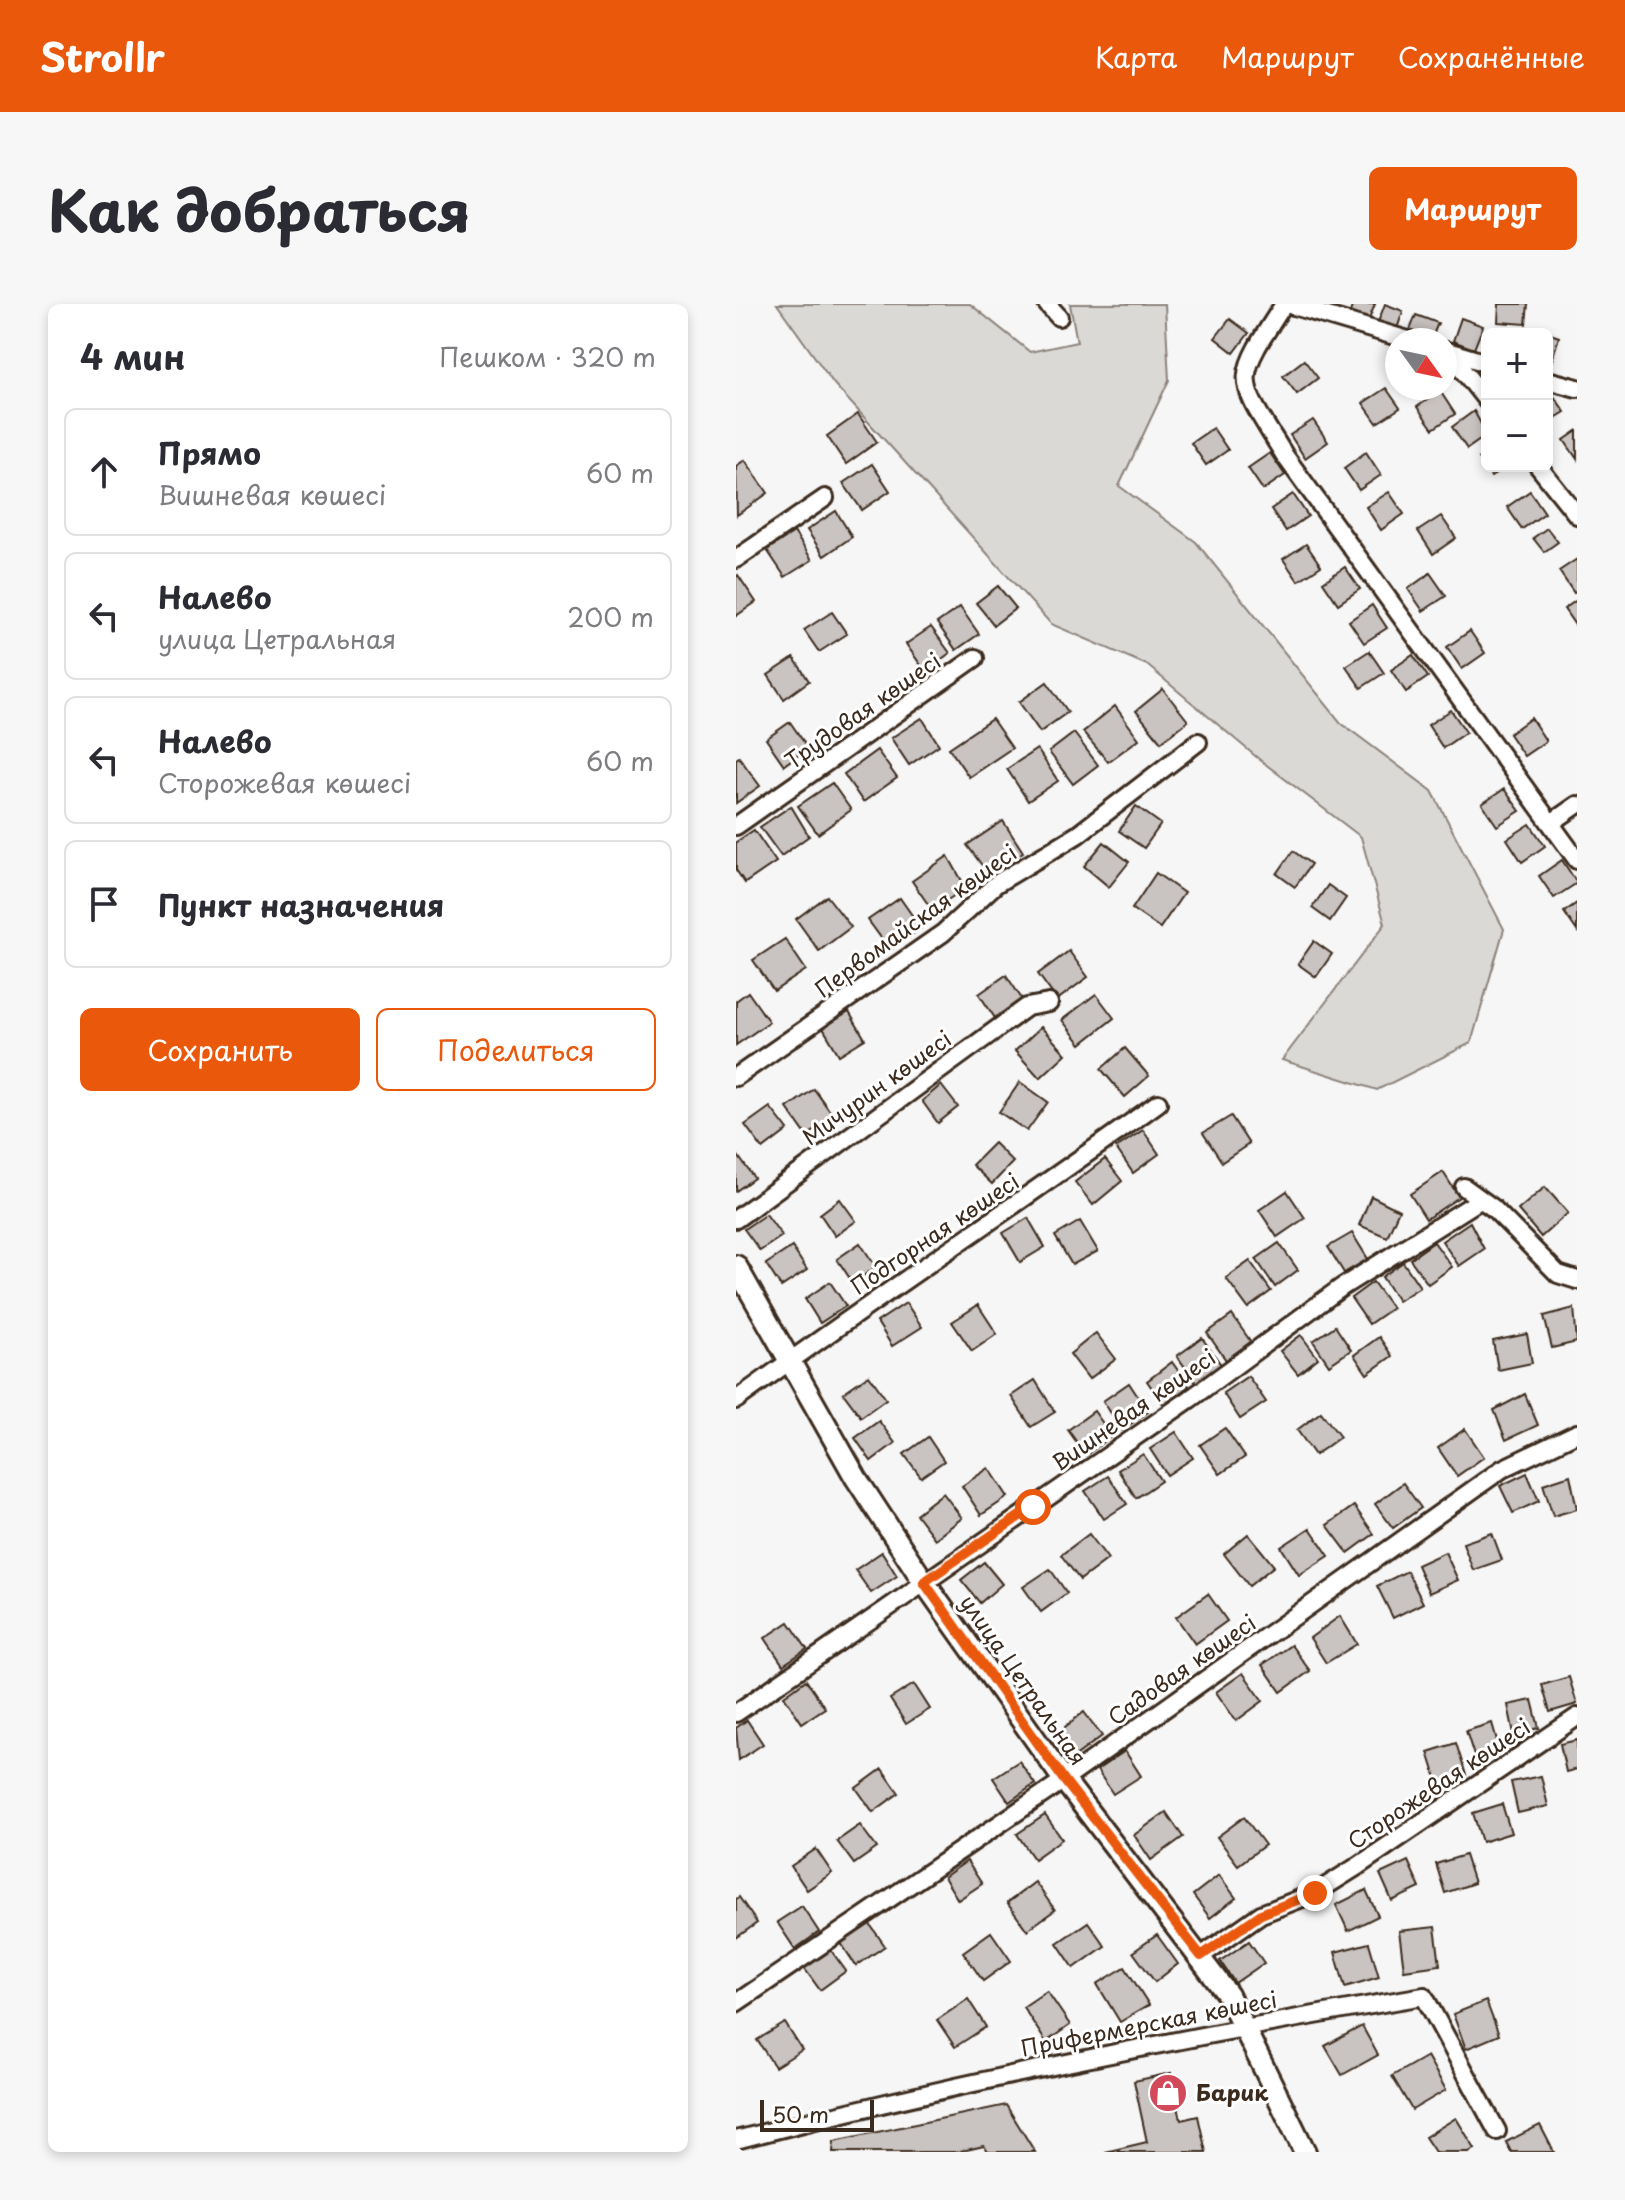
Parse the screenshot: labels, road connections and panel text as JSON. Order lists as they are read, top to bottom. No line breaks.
{"streets":{"street":["Трудовая көшесі","Первомайская көшесі","Мичурин көшесі","Подгорная көшесі","Вишневая көшесі","Садовая көшесі","улица Цетральная","Сторожевая көшесі","Прифермерская көшесі"]},"crossings":[["Подгорная көшесі","улица Цетральная"],["Вишневая көшесі","улица Цетральная"],["Садовая көшесі","улица Цетральная"],["улица Цетральная","Сторожевая көшесі"],["улица Цетральная","Прифермерская көшесі"]],"places":{"shop":["Барик"]},"scale_bar":"50 m","north":"bottom right","page":{"header":"Strollr","nav":["Карта","Маршрут","Сохранённые"],"title":"Как добраться","buttons":["Маршрут",["Сохранить","Поделиться"]],"heading":["4 мин","Пешком · 320 m"],"map_buttons":["+","−"],"list":[["Прямо","Вишневая көшесі","60 m"],["Налево","улица Цетральная","200 m"],["Налево","Сторожевая көшесі","60 m"],"Пункт назначения"],"scale":"50 m"}}
